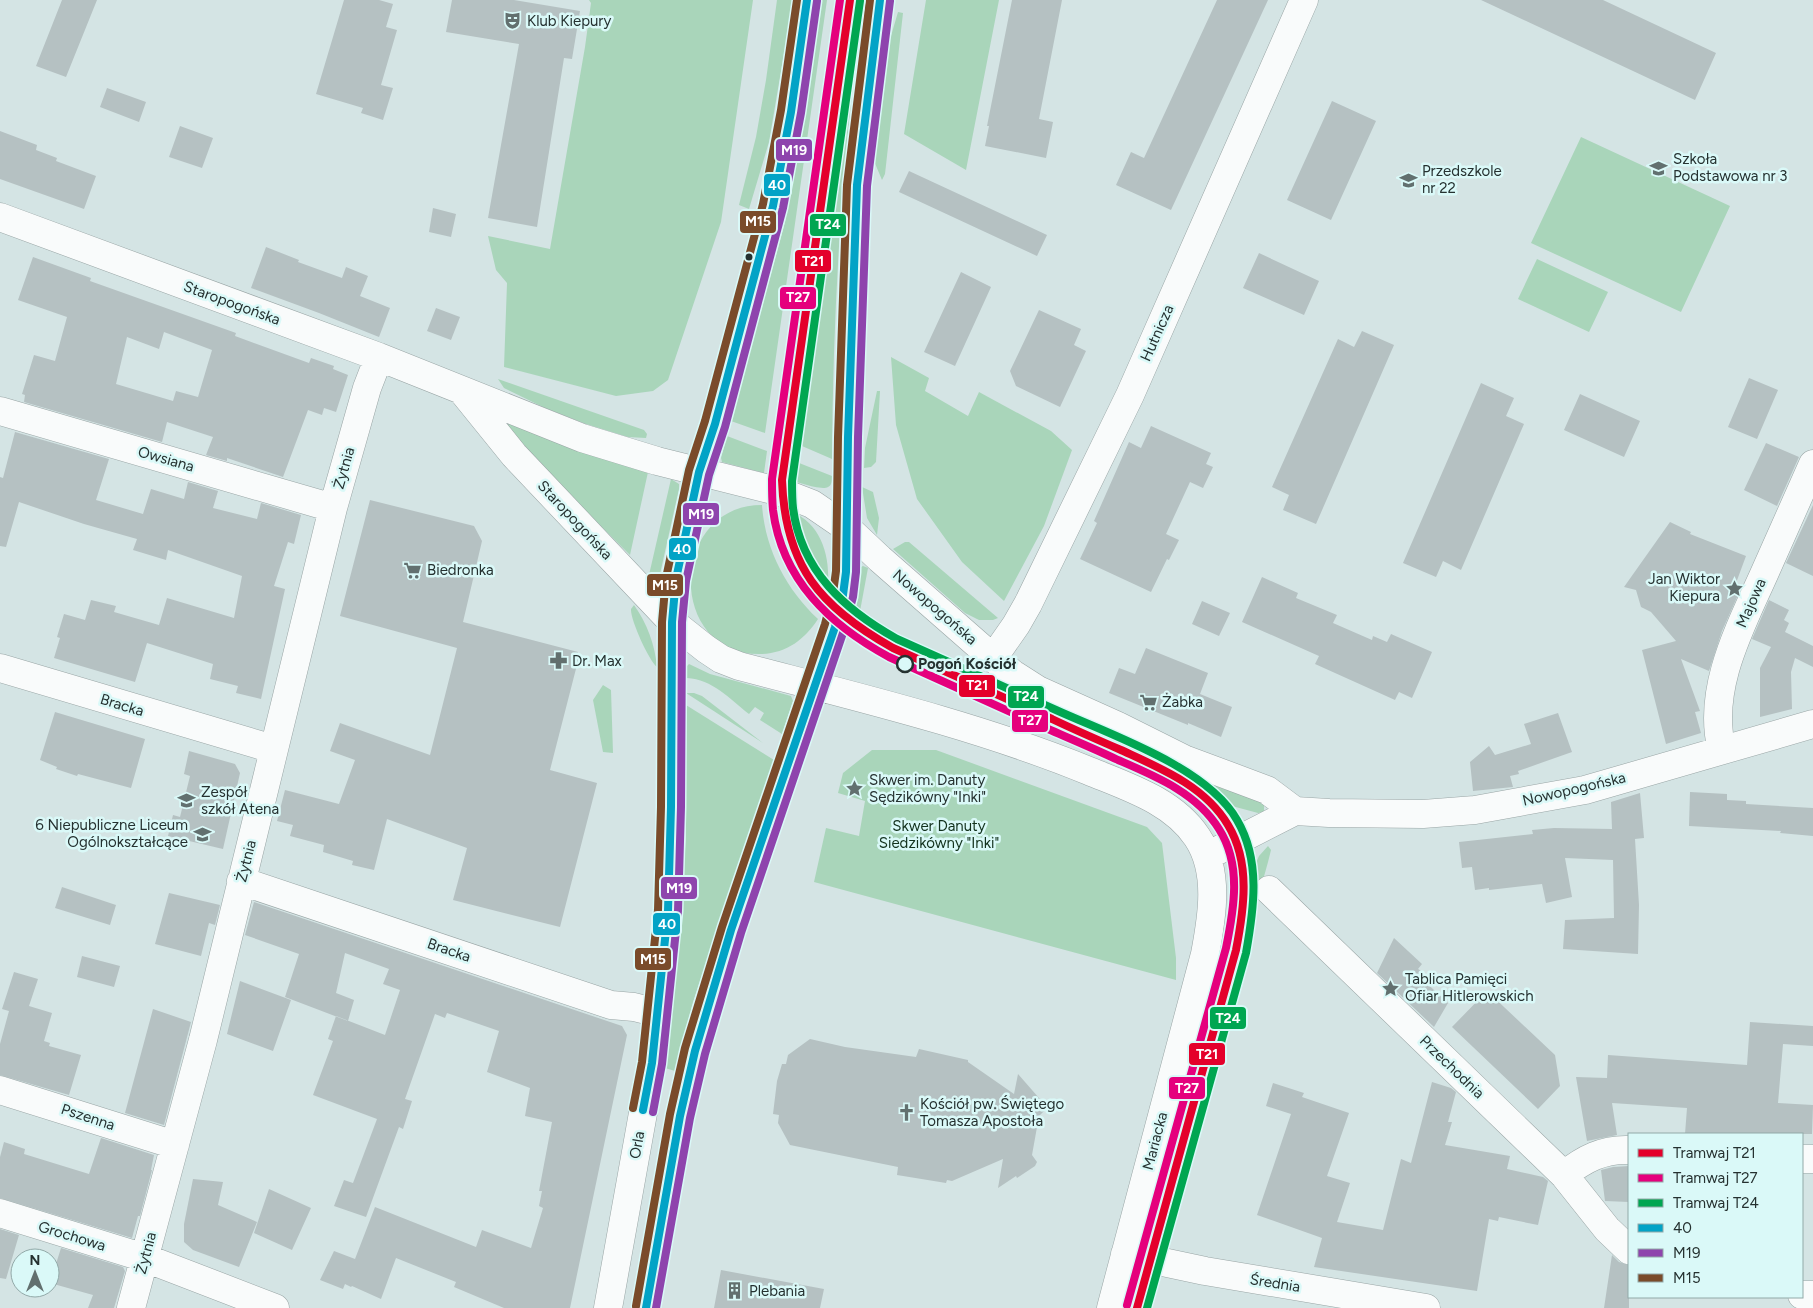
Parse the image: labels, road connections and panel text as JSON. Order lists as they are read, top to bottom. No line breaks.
{"streets":{"street":["Staropogońska","Hutnicza","Owsiana","Żytnia","Majowa","Nowopogońska","Bracka","Przechodnia","Pszenna","Mariacka","Orla","Grochowa","Średnia"]},"crossings":[["Staropogońska","Żytnia"],["Staropogońska","Nowopogońska"],["Staropogońska","Orla"],["Hutnicza","Nowopogońska"],["Owsiana","Żytnia"],["Żytnia","Bracka"],["Żytnia","Pszenna"],["Żytnia","Grochowa"],["Majowa","Nowopogońska"],["Nowopogońska","Orla"],["Bracka","Orla"],["Mariacka","Średnia"]],"parks":["Skwer Danuty Siedzikówny \"Inki\""],"places":{"theatre":["Klub Kiepury"],"school or university":["Szkoła Podstawowa nr 3","Przedszkole nr 22","Zespół szkół Atena","6 Niepubliczne Liceum Ogólnokształcące"],"supermarket":["Biedronka","Żabka"],"place":["Jan Wiktor Kiepura","Skwer im. Danuty Sędzikówny \"Inki\"","Tablica Pamięci Ofiar Hitlerowskich"],"pharmacy":["Dr. Max"],"other":["Pogoń Kościół"],"church":["Kościół pw. Świętego Tomasza Apostoła"],"building":["Plebania"]},"lines":["tram line T21","tram line T27","transit line 40","transit line M15","tram line T24","transit line M19"],"legend":["Tramwaj T21","Tramwaj T27","Tramwaj T24","40","M19","M15"],"north":"top"}
